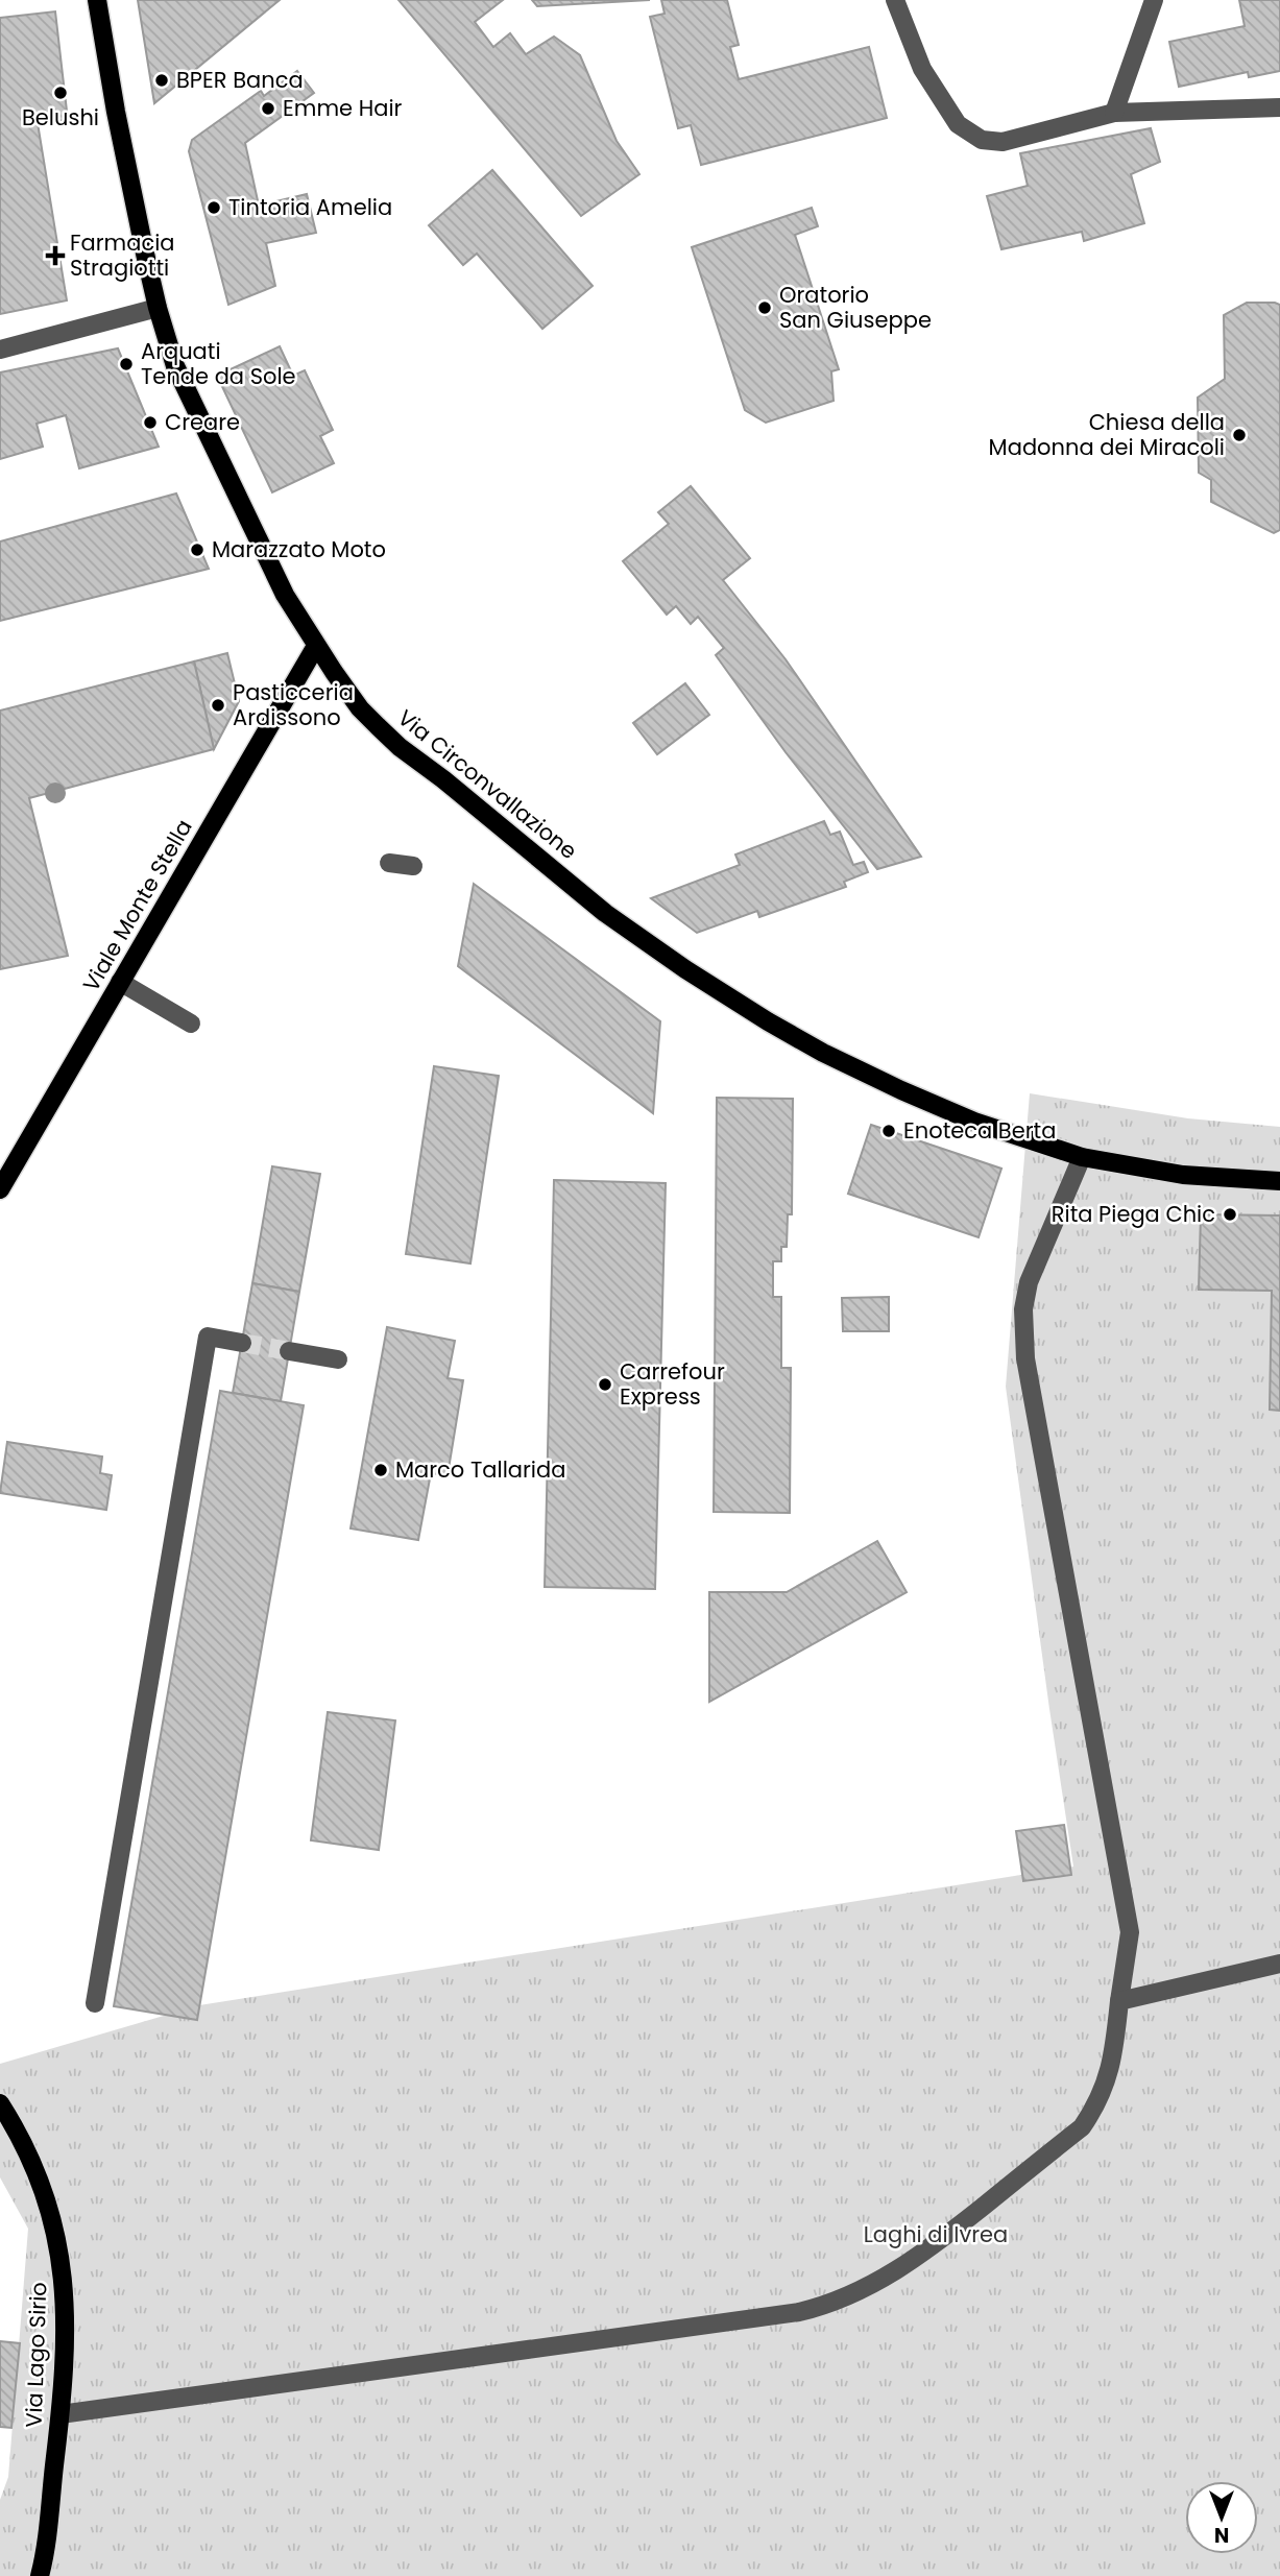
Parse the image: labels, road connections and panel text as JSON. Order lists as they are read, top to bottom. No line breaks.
{"streets":{"main road":["Via Circonvallazione","Viale Monte Stella","Via Lago Sirio"]},"crossings":[["Via Circonvallazione","Viale Monte Stella"]],"parks":["Laghi di Ivrea"],"places":{"other":["BPER Banca","Belushi","Emme Hair","Tintoria Amelia","Oratorio San Giuseppe","Arquati Tende da Sole","Creare","Chiesa della Madonna dei Miracoli","Marazzato Moto","Pasticceria Ardissono","Enoteca Berta","Rita Piega Chic","Carrefour Express","Marco Tallarida"],"health":["Farmacia Stragiotti"]},"north":"bottom"}
